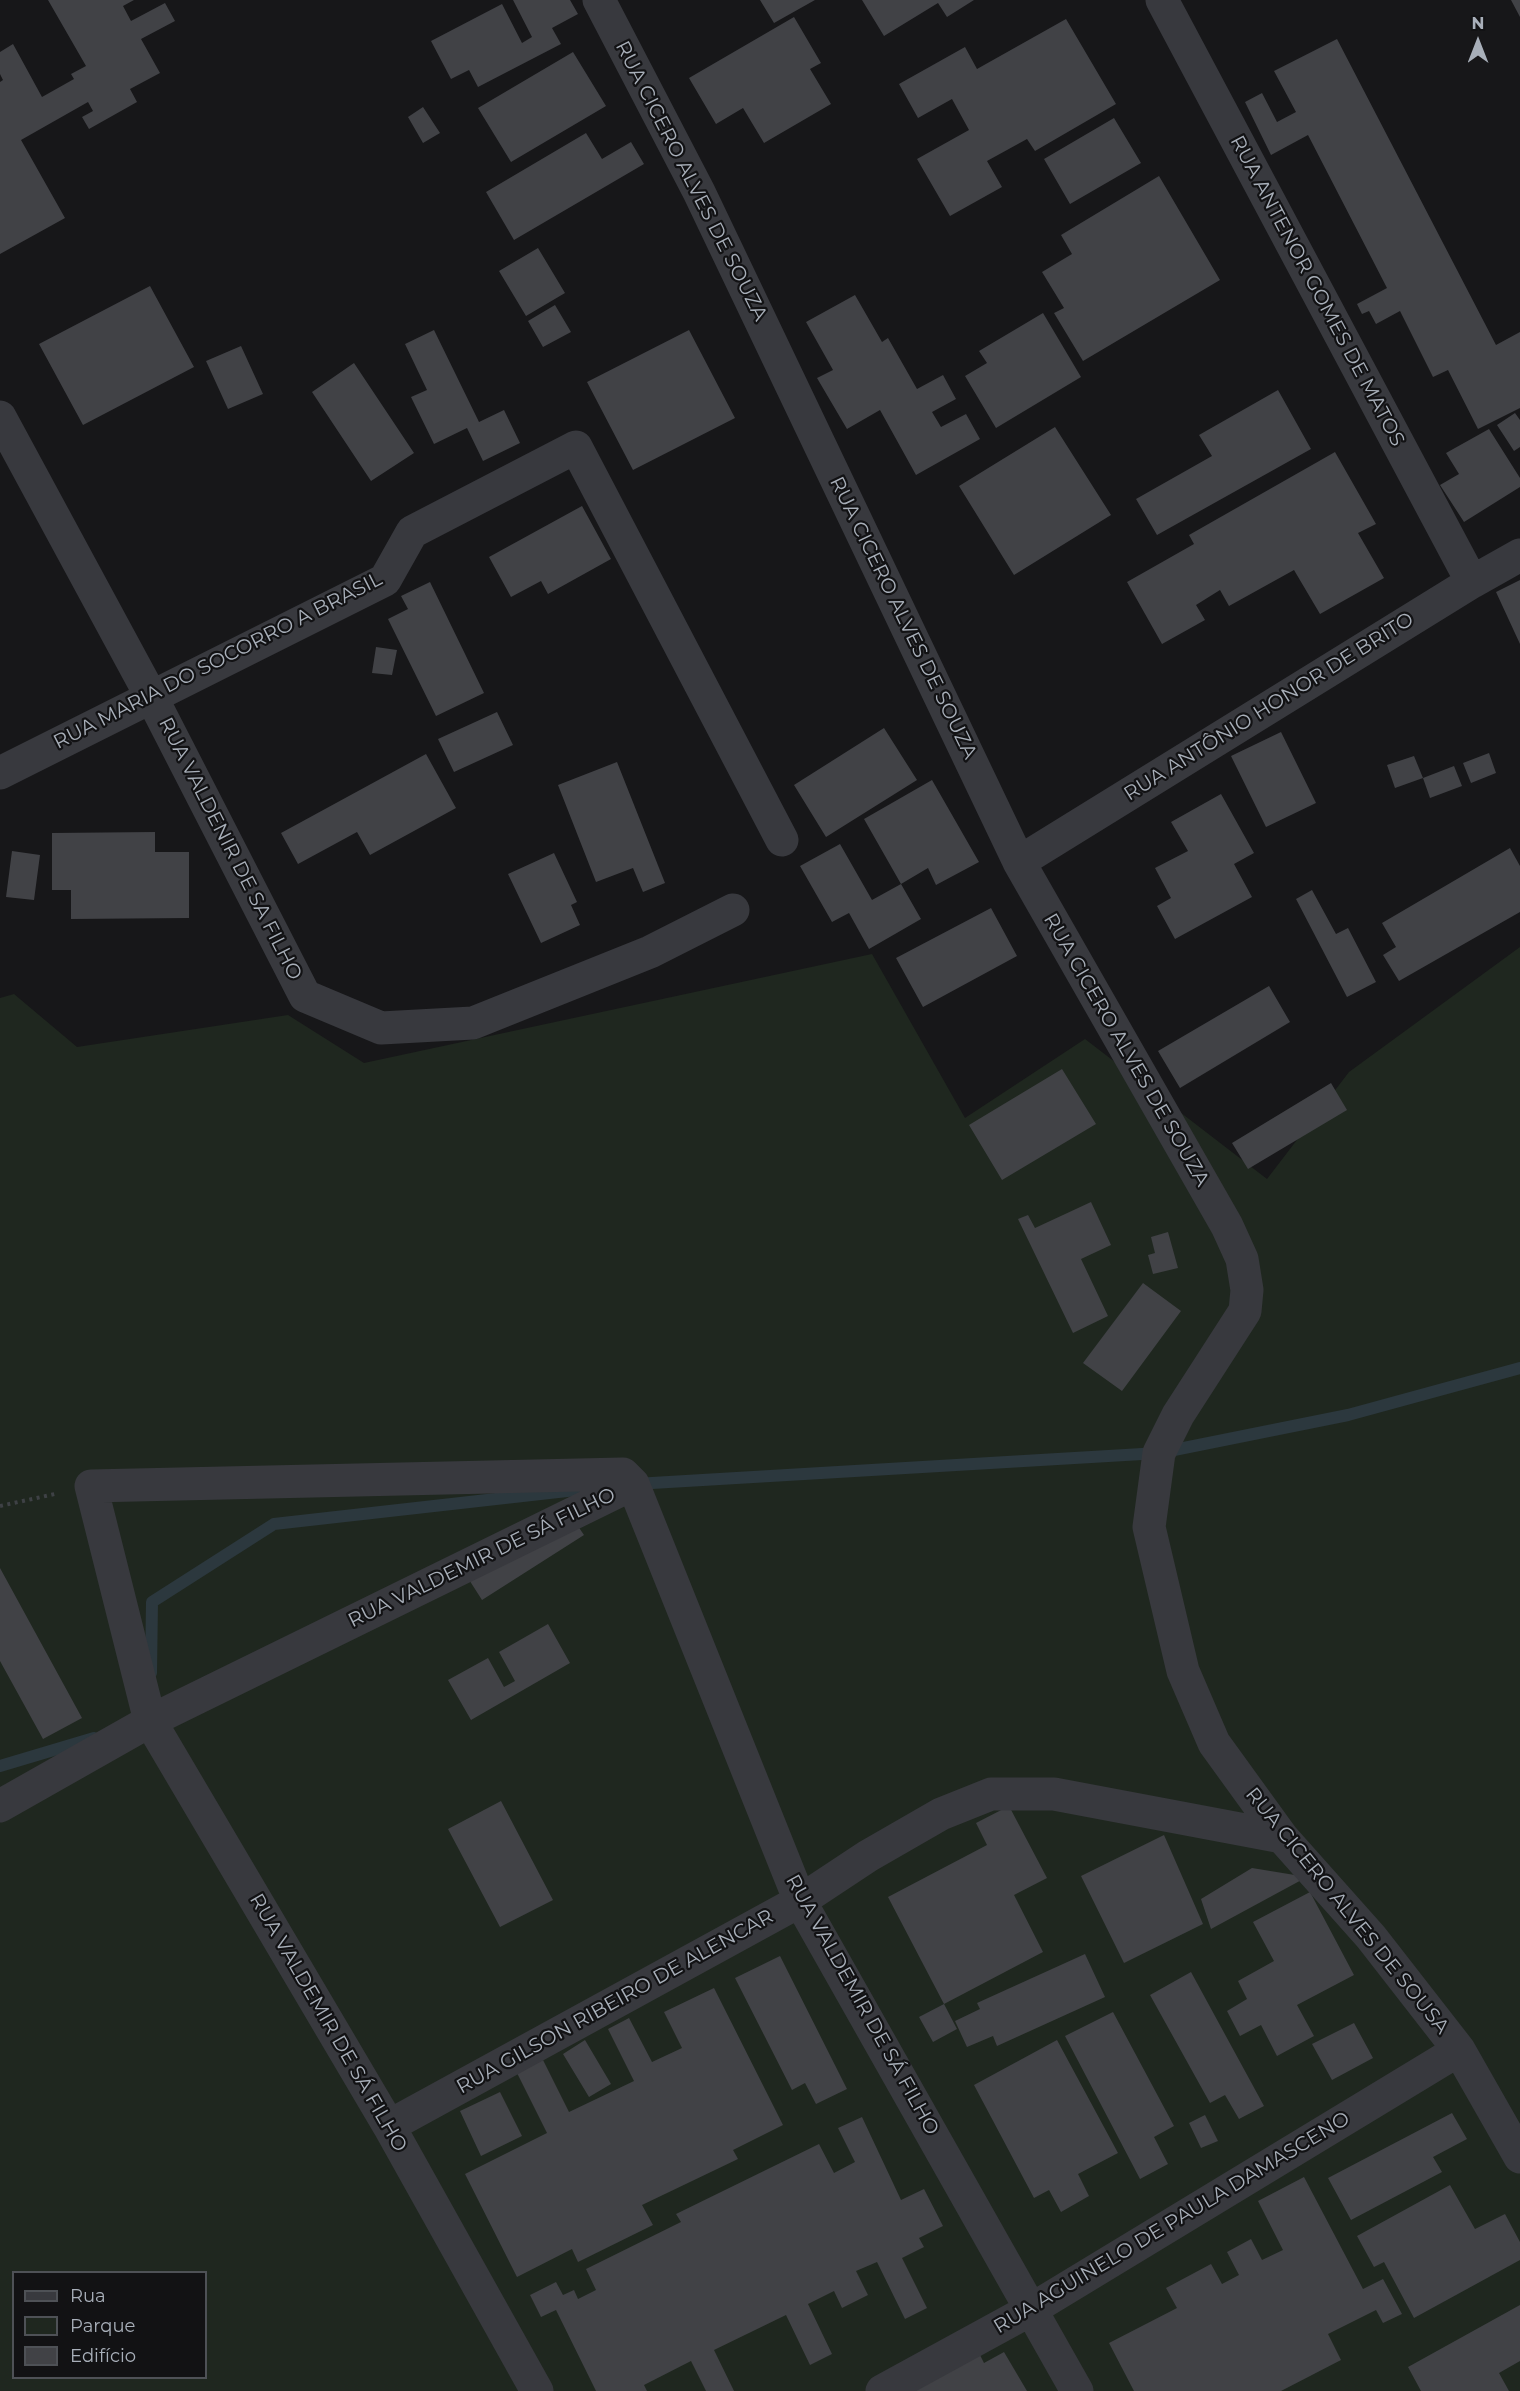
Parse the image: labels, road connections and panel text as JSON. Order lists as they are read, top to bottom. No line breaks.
{"streets":{"street":["RUA CICERO ALVES DE SOUZA","RUA ANTENOR GOMES DE MATOS","RUA MARIA DO SOCORRO A BRASIL","RUA ANTÔNIO HONOR DE BRITO","RUA VALDENIR DE SA FILHO","RUA VALDEMIR DE SÁ FILHO","RUA CICERO ALVES DE SOUSA","RUA GILSON RIBEIRO DE ALENCAR","RUA AGUINELO DE PAULA DAMASCENO"]},"crossings":[["RUA CICERO ALVES DE SOUZA","RUA ANTÔNIO HONOR DE BRITO"],["RUA CICERO ALVES DE SOUZA","RUA CICERO ALVES DE SOUSA"],["RUA ANTENOR GOMES DE MATOS","RUA ANTÔNIO HONOR DE BRITO"],["RUA MARIA DO SOCORRO A BRASIL","RUA VALDENIR DE SA FILHO"],["RUA VALDEMIR DE SÁ FILHO","RUA GILSON RIBEIRO DE ALENCAR"],["RUA VALDEMIR DE SÁ FILHO","RUA AGUINELO DE PAULA DAMASCENO"],["RUA CICERO ALVES DE SOUSA","RUA GILSON RIBEIRO DE ALENCAR"],["RUA CICERO ALVES DE SOUSA","RUA AGUINELO DE PAULA DAMASCENO"]],"legend":["Rua","Parque","Edifício"],"north":"top"}
